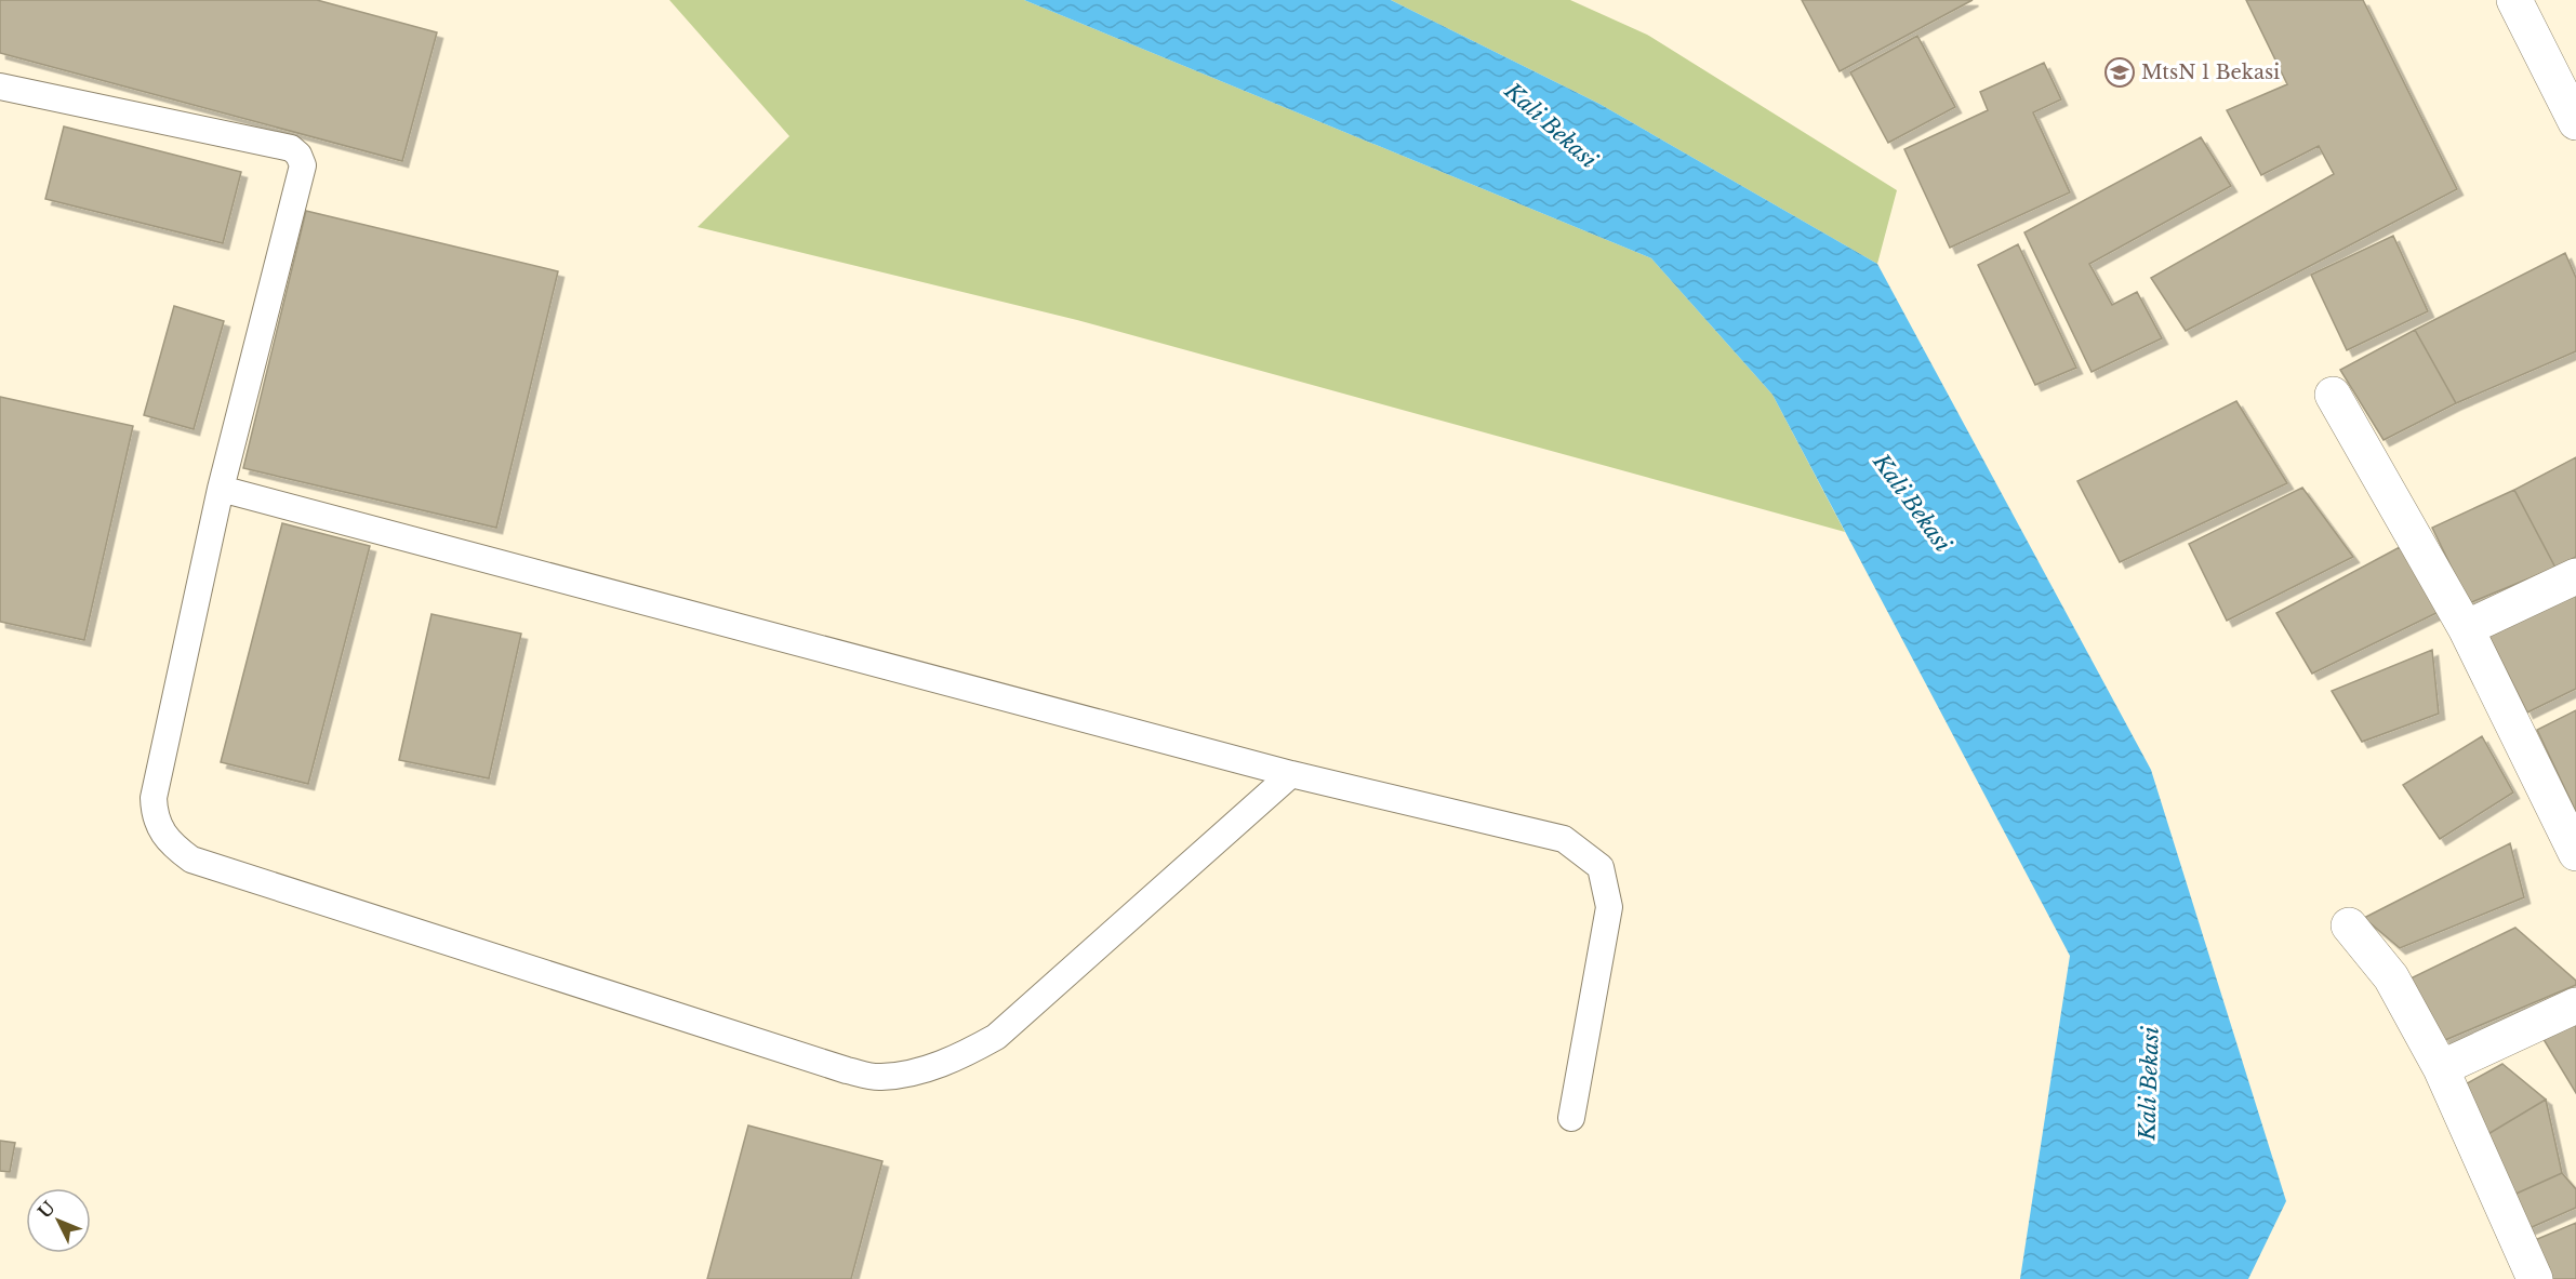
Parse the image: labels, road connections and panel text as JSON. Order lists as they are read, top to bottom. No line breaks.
{"water":["Kali Bekasi"],"places":{"school or university":["MtsN 1 Bekasi"]},"north":"top left"}
